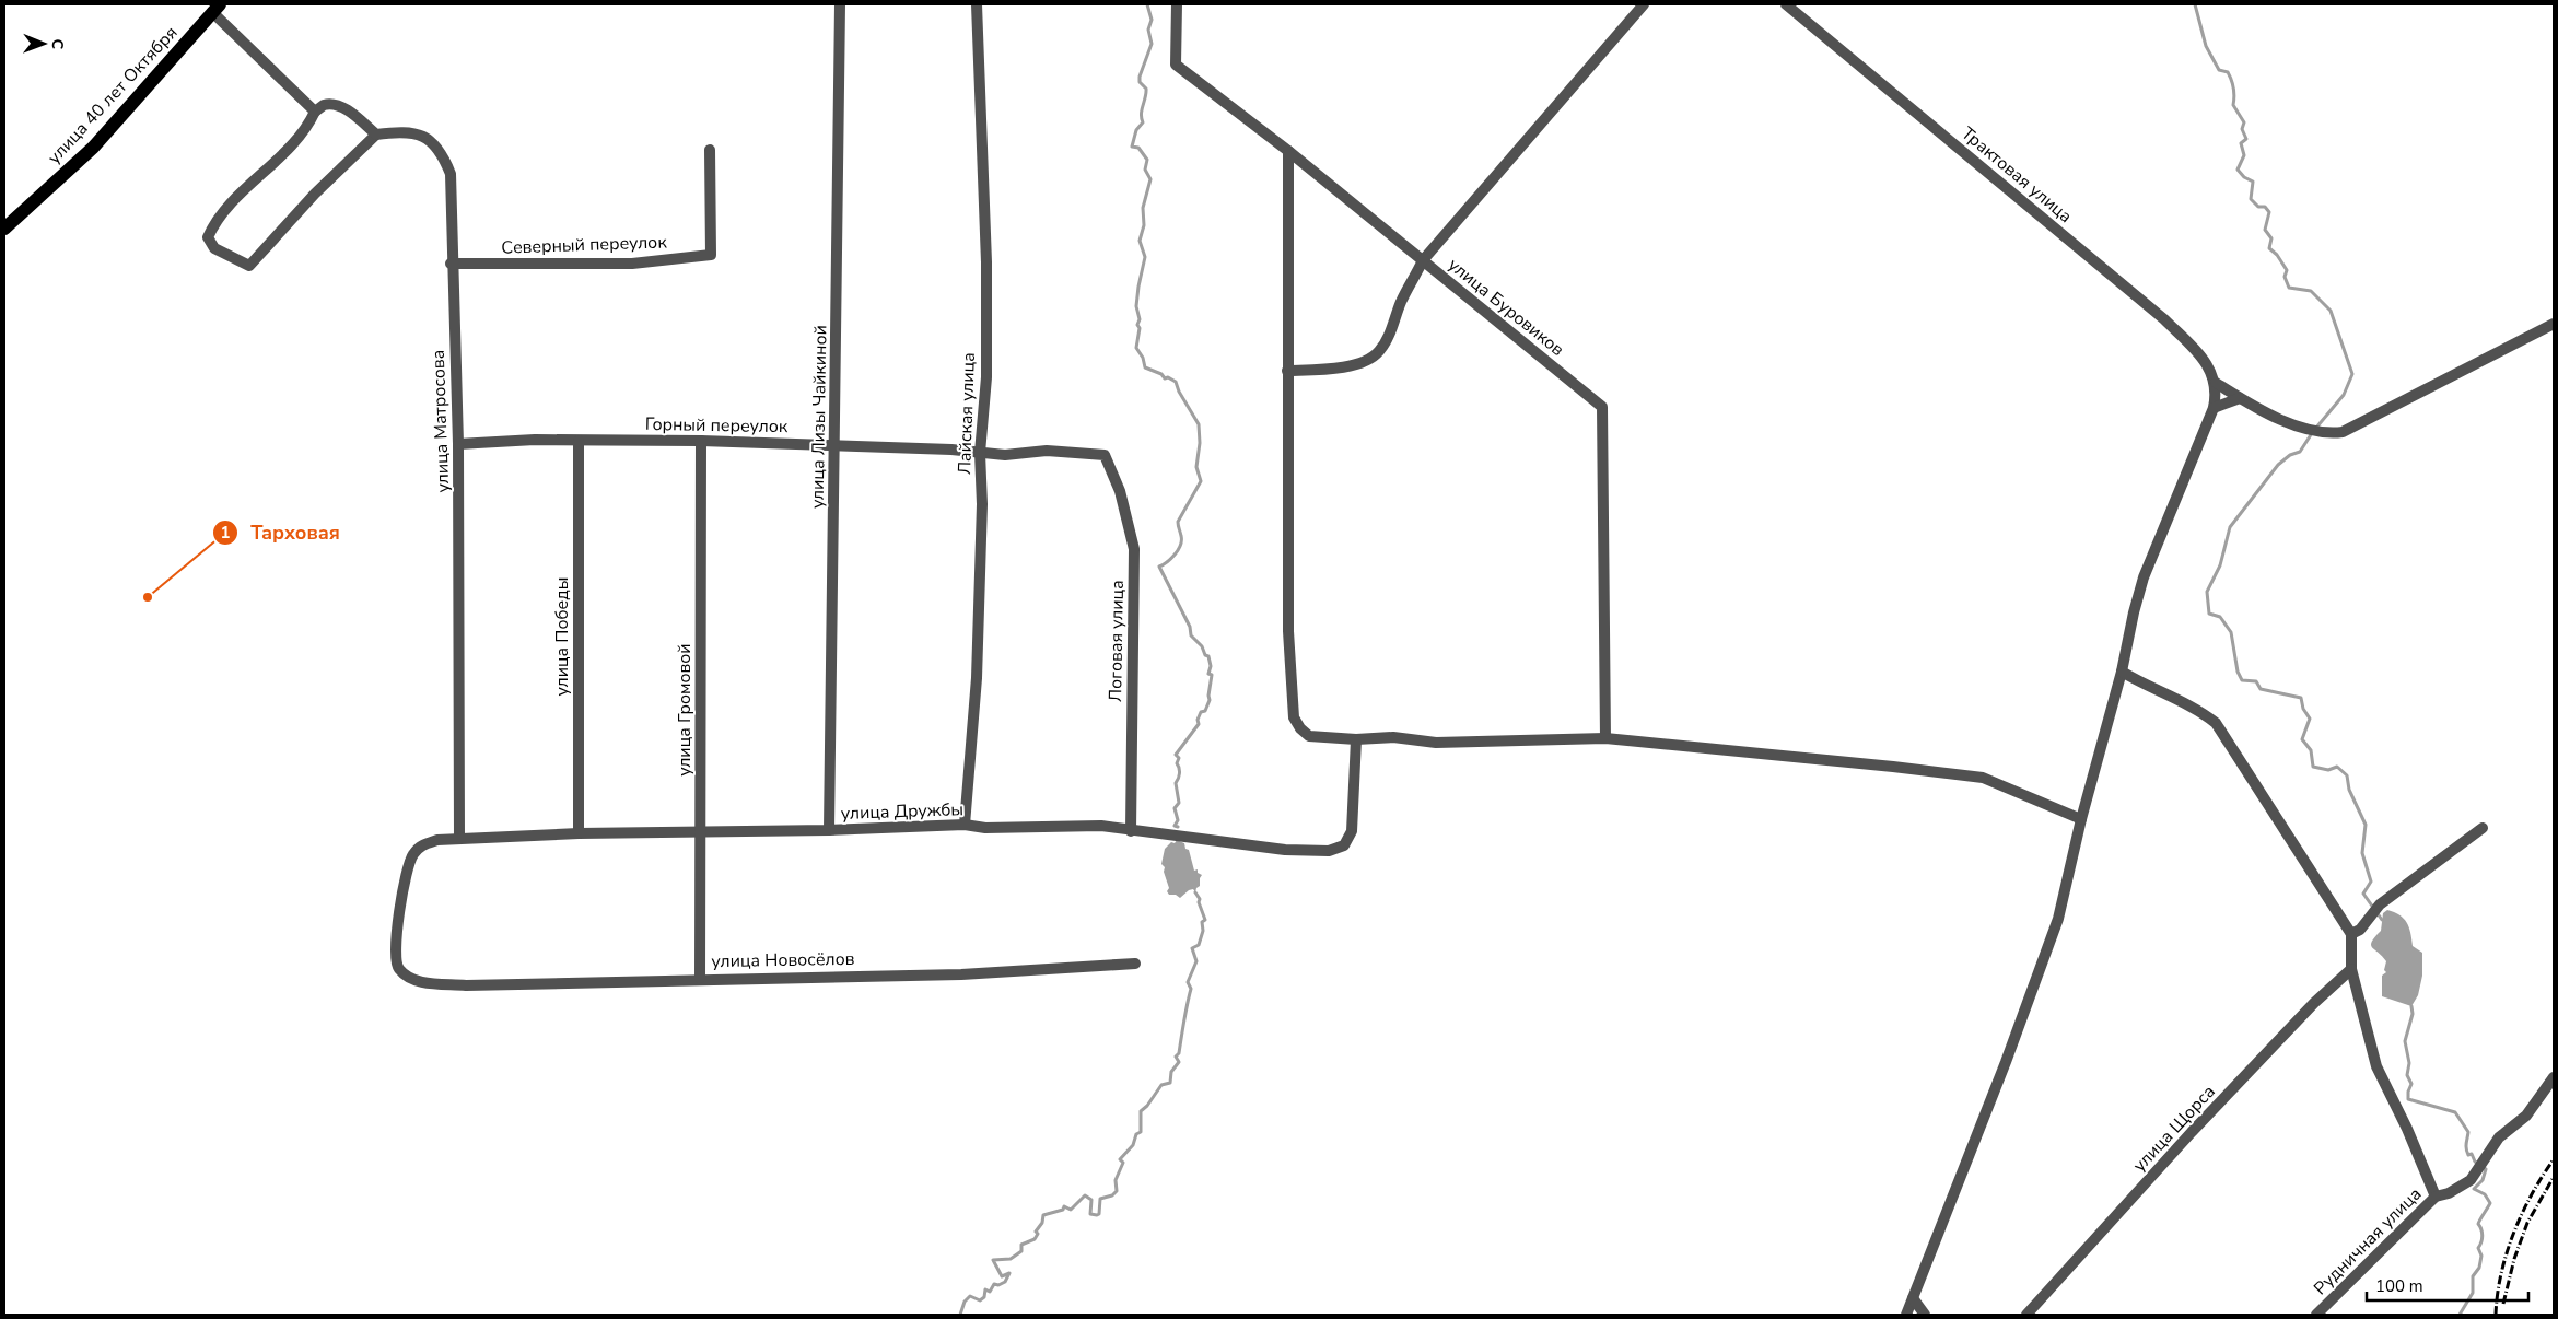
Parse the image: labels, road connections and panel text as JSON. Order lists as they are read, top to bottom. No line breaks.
{"streets":{"main road":["улица 40 лет Октября"],"street":["Трактовая улица","Северный переулок","улица Буровиков","Лайская улица","улица Лизы Чайкиной","улица Матросова","Горный переулок","улица Победы","Логовая улица","улица Громовой","улица Дружбы","улица Новосёлов","улица Щорса","Рудничная улица"]},"crossings":[["Северный переулок","улица Матросова"],["Лайская улица","Горный переулок"],["Лайская улица","улица Дружбы"],["улица Лизы Чайкиной","Горный переулок"],["улица Лизы Чайкиной","улица Дружбы"],["улица Матросова","Горный переулок"],["улица Матросова","улица Дружбы"],["улица Матросова","улица Новосёлов"],["Горный переулок","улица Победы"],["Горный переулок","Логовая улица"],["Горный переулок","улица Громовой"],["улица Победы","улица Дружбы"],["Логовая улица","улица Дружбы"],["улица Громовой","улица Дружбы"],["улица Громовой","улица Новосёлов"],["улица Дружбы","улица Новосёлов"]],"places":["Тарховая"],"scale_bar":"100 m","north":"right"}
